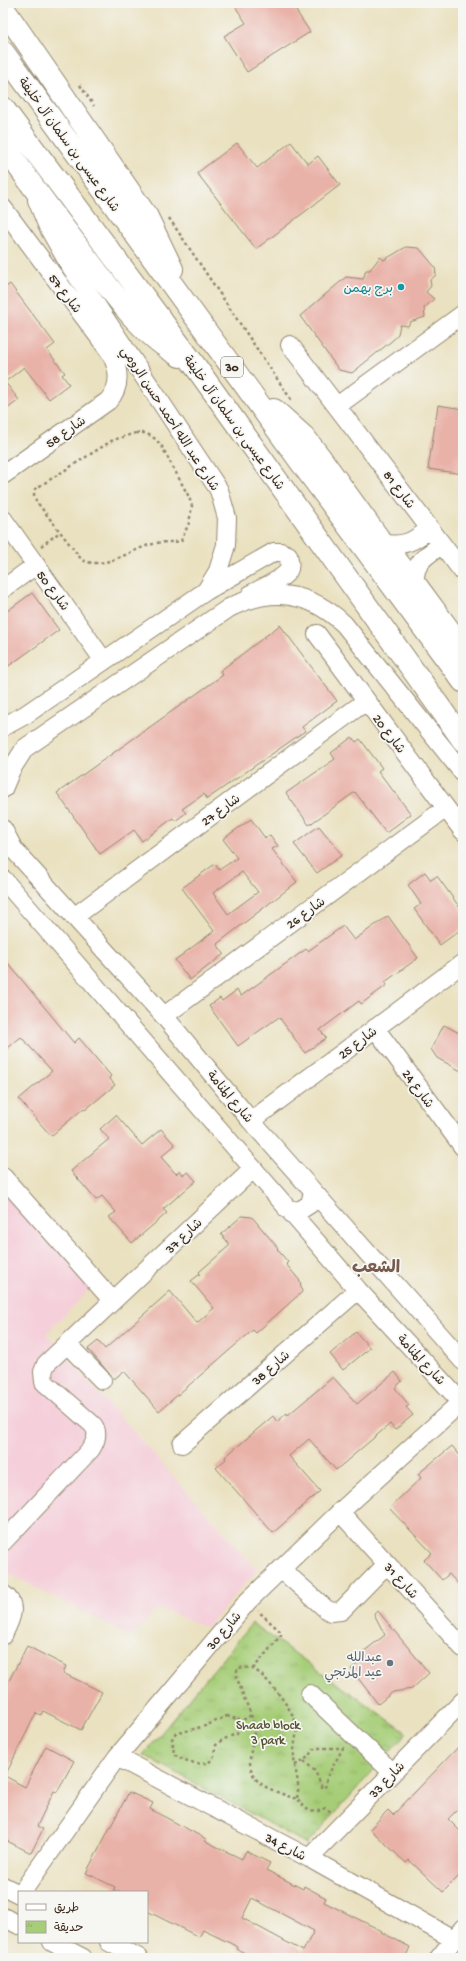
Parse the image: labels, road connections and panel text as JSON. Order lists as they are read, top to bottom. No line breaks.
{"streets":{"highway":["شارع عيسى بن سلمان آل خليفة","30"],"street":["شارع 57","شارع عبد الله أحمد حسن الرومي","شارع 58","شارع 81","شارع 50","شارع 20","شارع 27","شارع 26","شارع 25","شارع 24","شارع المنامة","شارع 37","شارع 38","شارع 31","شارع 30","شارع 33","شارع 34"]},"crossings":[["شارع 57","شارع 58"],["شارع عبد الله أحمد حسن الرومي","شارع 50"],["شارع 20","شارع 27"],["شارع 20","شارع 26"],["شارع 27","شارع المنامة"],["شارع 26","شارع المنامة"],["شارع 25","شارع 24"],["شارع 25","شارع المنامة"],["شارع المنامة","شارع 37"],["شارع المنامة","شارع 38"],["شارع المنامة","شارع 30"],["شارع 31","شارع 30"],["شارع 30","شارع 34"],["شارع 33","شارع 34"]],"districts":["الشعب"],"parks":["Shaab block 3 park"],"places":["برج بهمن","عبدالله عيد المرتجي"],"legend":["طريق","حديقة"]}
